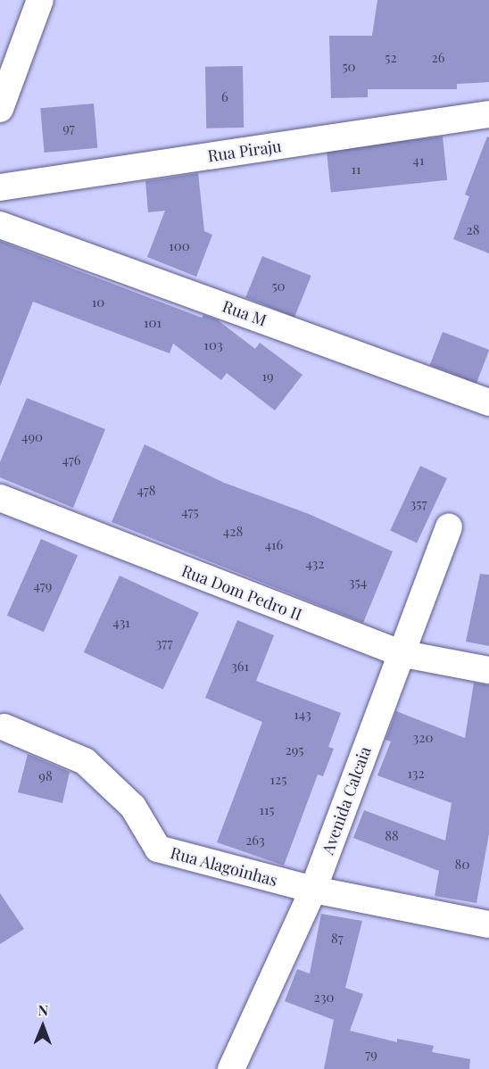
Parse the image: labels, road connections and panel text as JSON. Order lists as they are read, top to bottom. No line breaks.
{"streets":{"street":["Rua Piraju","Rua M","Rua Dom Pedro II","Avenida Calcaia","Rua Alagoinhas"]},"crossings":[["Rua Dom Pedro II","Avenida Calcaia"],["Avenida Calcaia","Rua Alagoinhas"]],"house_numbers":["52","26","50","6","97","41","11","28","100","50","10","101","103","19","490","476","478","357","475","428","416","432","354","479","431","377","361","143","320","295","132","98","125","115","88","263","80","87","230","79"],"north":"top"}
